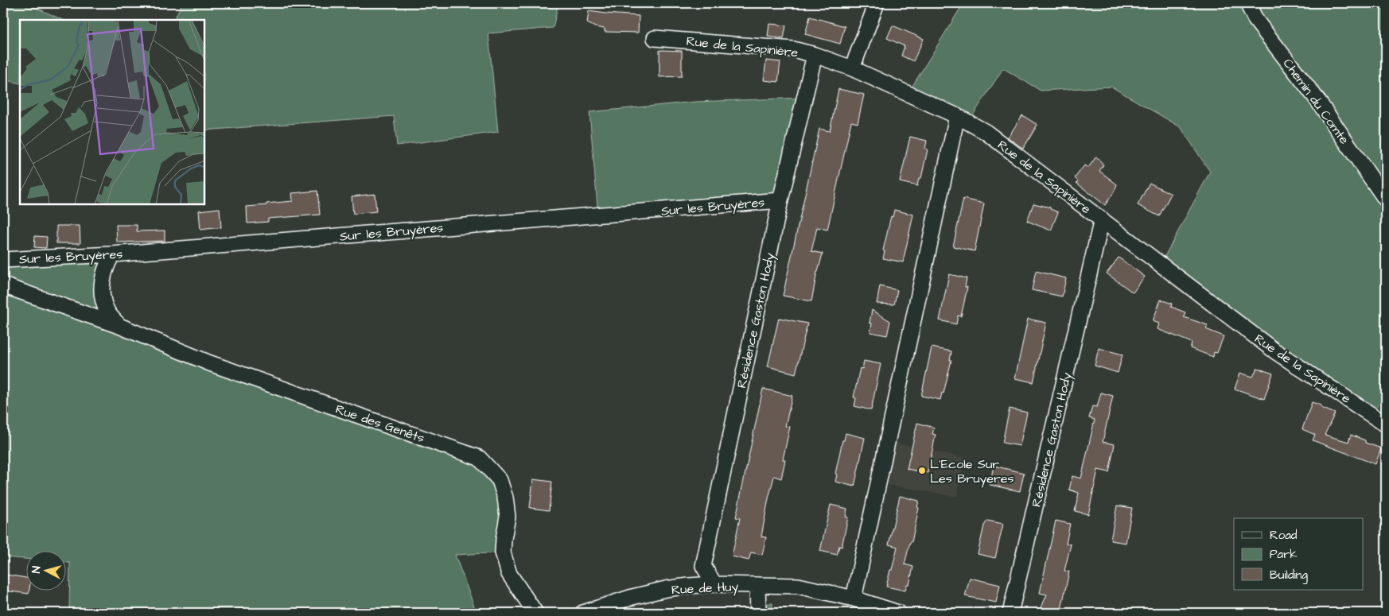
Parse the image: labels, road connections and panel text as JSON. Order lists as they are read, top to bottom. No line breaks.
{"streets":{"street":["Rue de la Sapinière","Chemin du Comte","Sur les Bruyères","Résidence Gaston Hody","Rue des Genêts","Rue de Huy"]},"crossings":[["Rue de la Sapinière","Résidence Gaston Hody"],["Sur les Bruyères","Résidence Gaston Hody"],["Résidence Gaston Hody","Rue de Huy"]],"places":["L'Ecole Sur Les Bruyeres"],"legend":["Road","Park","Building"],"north":"left"}
